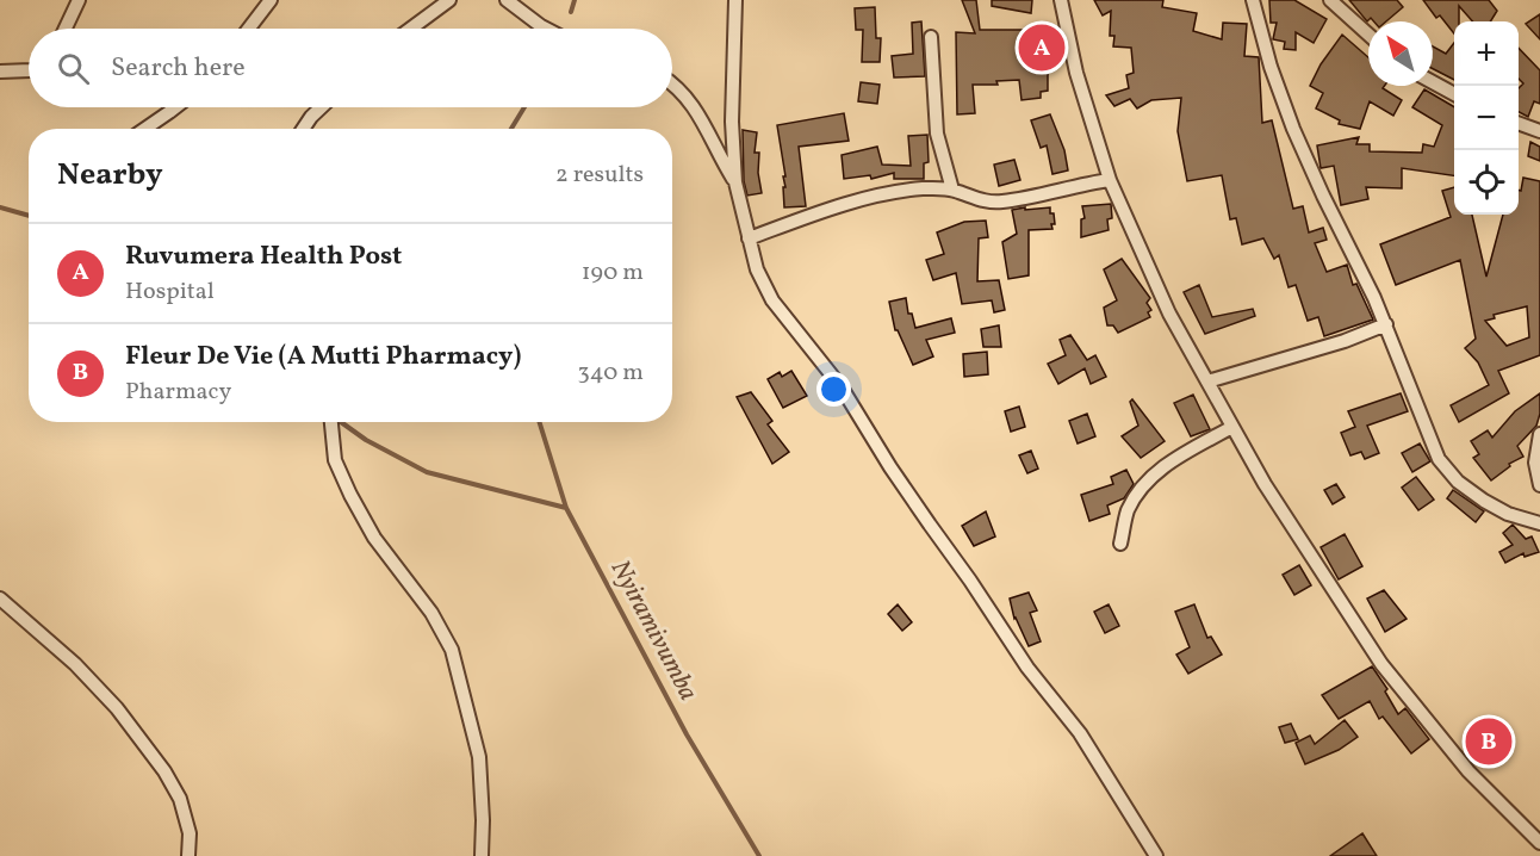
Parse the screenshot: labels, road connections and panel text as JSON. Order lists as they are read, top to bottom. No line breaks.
{"water":["Nyiramivumba"],"north":"top left","page":{"map_buttons":["+","−"],"pins":["A","B"],"search":"Search here","heading":["Nearby","2 results"],"list":[{"mark":"A","name":"Ruvumera Health Post","note":"Hospital","value":"190 m"},{"mark":"B","name":"Fleur De Vie (A Mutti Pharmacy)","note":"Pharmacy","value":"340 m"}]}}
